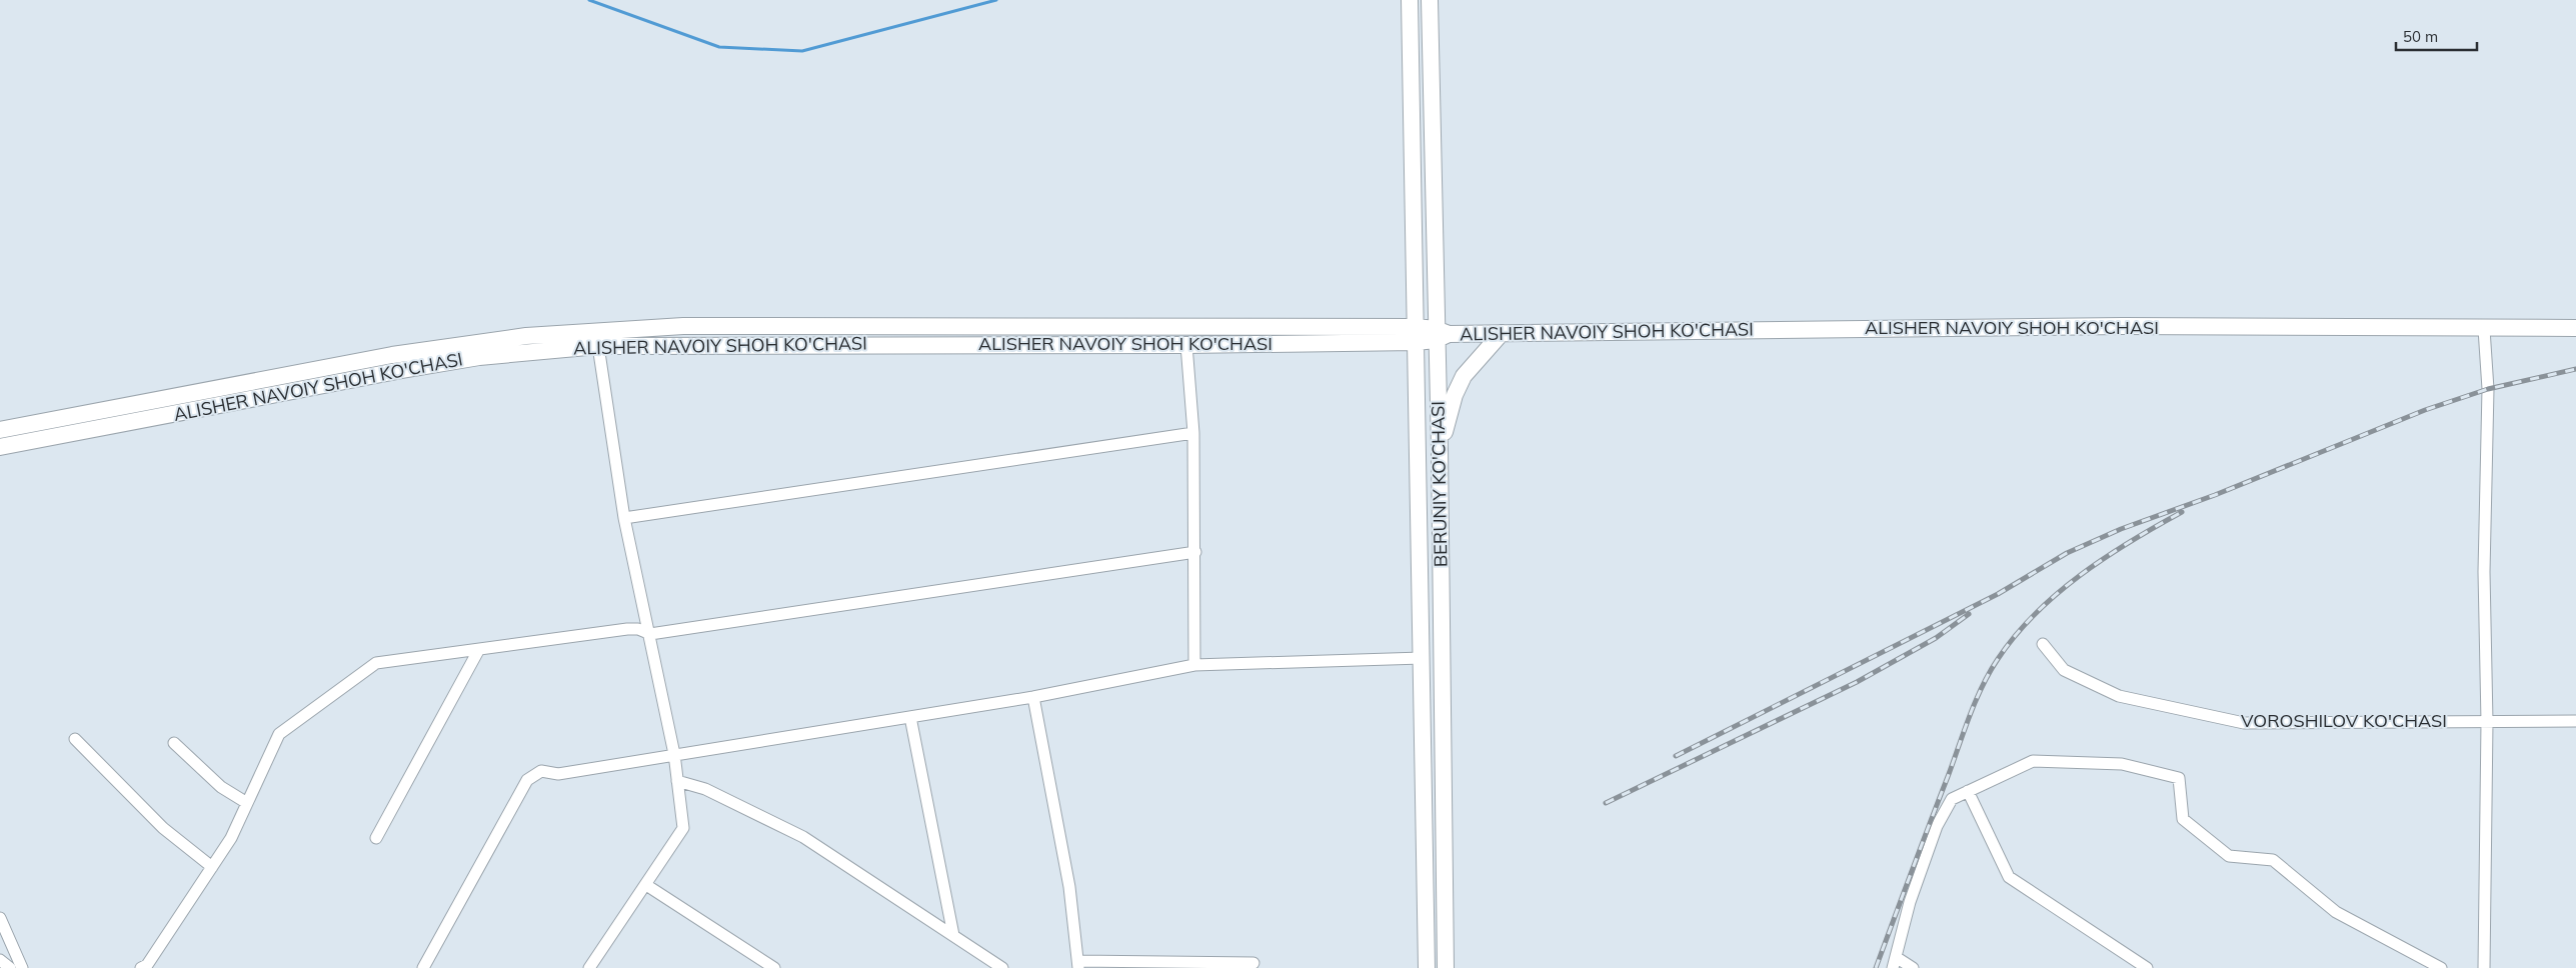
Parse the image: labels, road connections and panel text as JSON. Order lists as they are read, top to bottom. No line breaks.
{"streets":{"main road":["ALISHER NAVOIY SHOH KO'CHASI","BERUNIY KO'CHASI"],"street":["VOROSHILOV KO'CHASI"]},"crossings":[["ALISHER NAVOIY SHOH KO'CHASI","BERUNIY KO'CHASI"]],"scale_bar":"50 m"}
